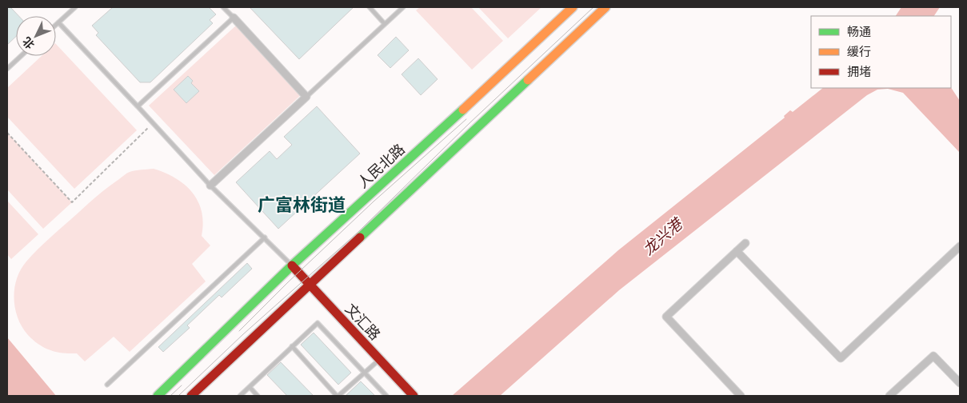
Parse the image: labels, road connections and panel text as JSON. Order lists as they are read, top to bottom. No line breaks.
{"streets":{"main road":["人民北路","文汇路"]},"crossings":[["人民北路","文汇路"]],"districts":["广富林街道"],"water":["龙兴港"],"legend":["畅通","缓行","拥堵"],"north":"bottom left"}
